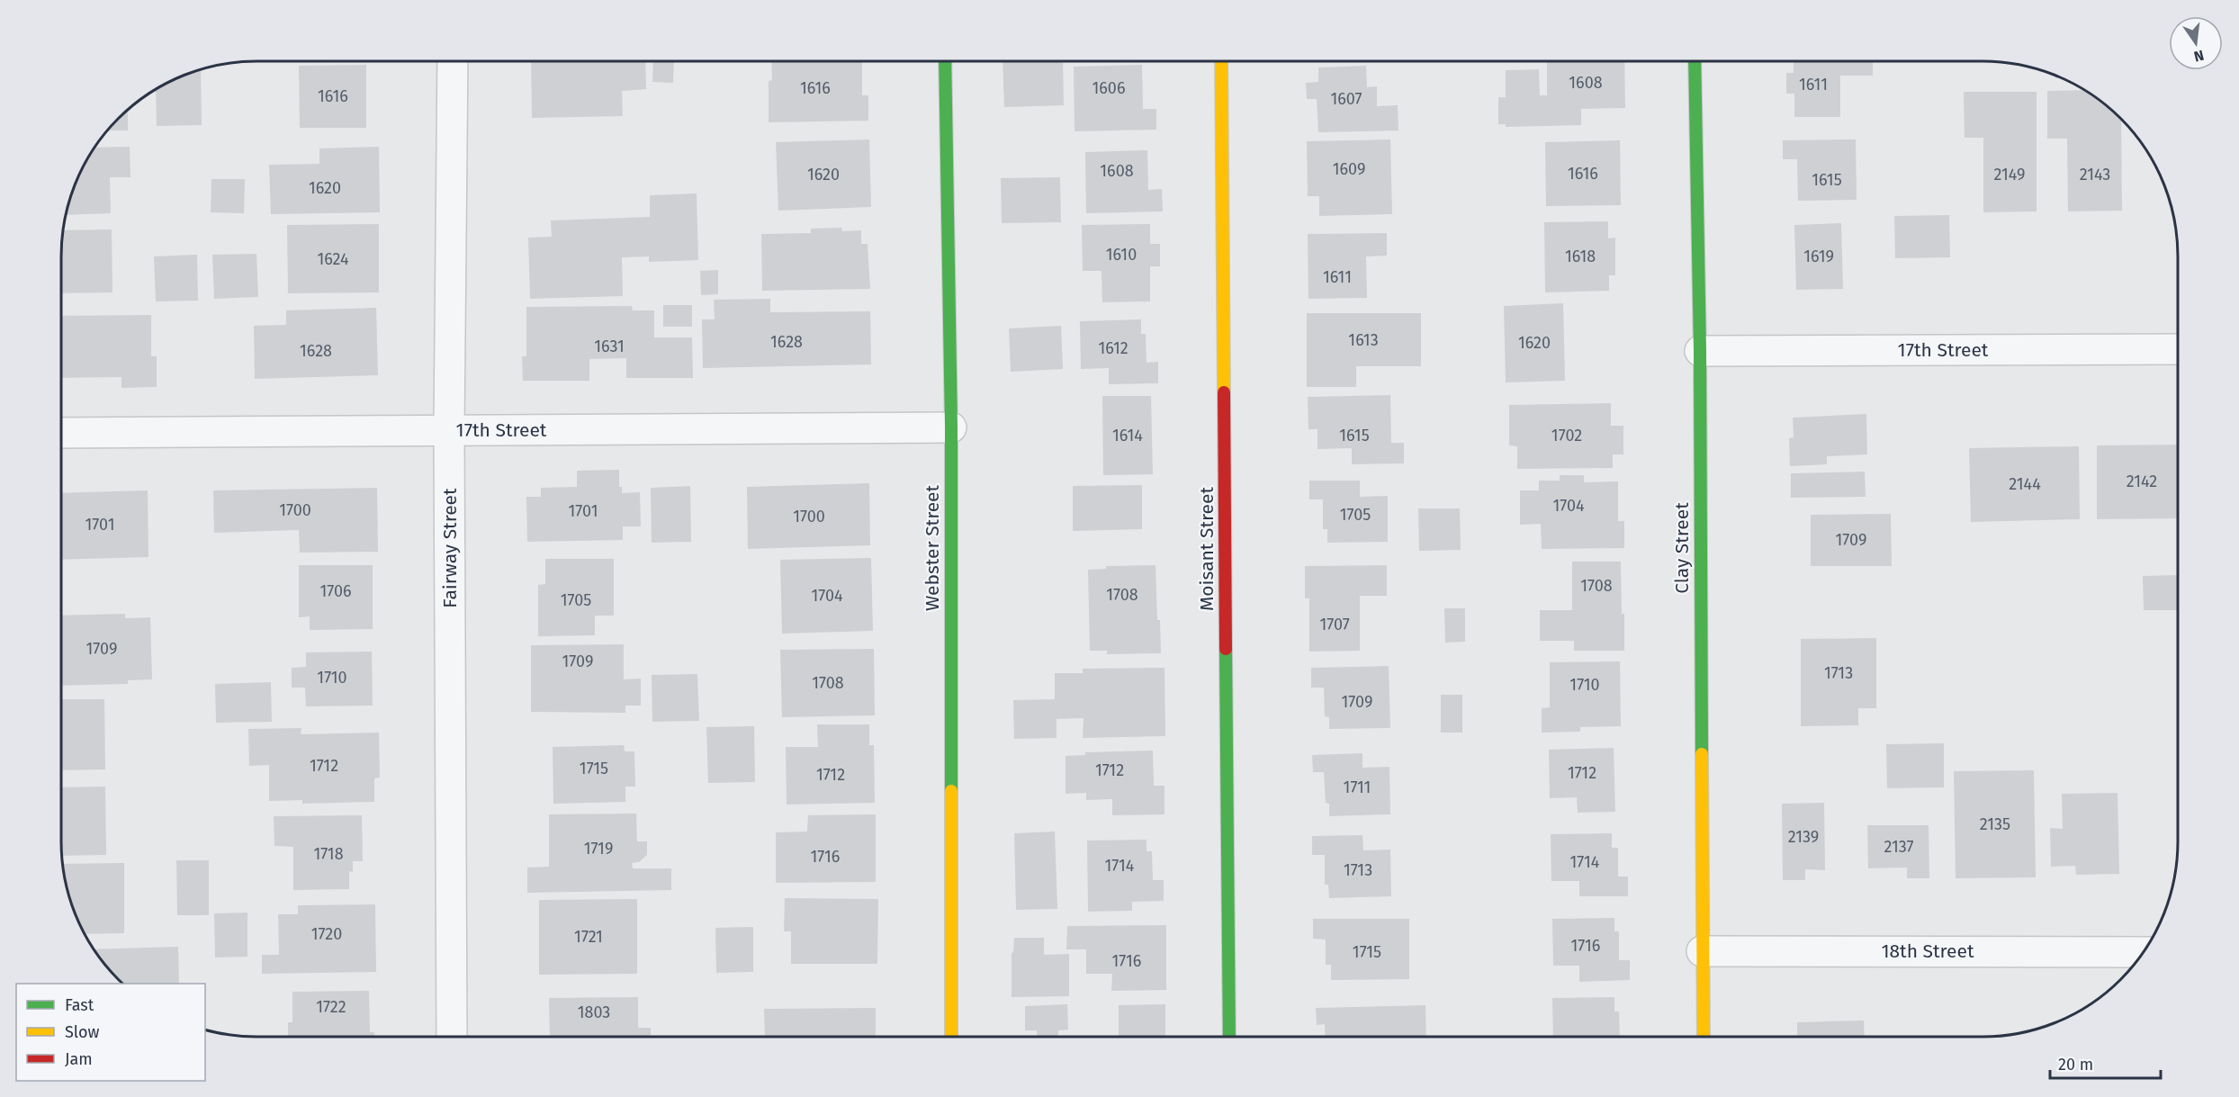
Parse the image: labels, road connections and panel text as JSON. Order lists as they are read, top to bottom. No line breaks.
{"streets":{"street":["17th Street","Fairway Street","Webster Street","Clay Street","Moisant Street","18th Street"]},"crossings":[["17th Street","Fairway Street"],["17th Street","Webster Street"],["17th Street","Clay Street"],["Clay Street","18th Street"]],"house_numbers":["1608","1611","1616","1606","1616","1607","1609","1608","1616","1620","2149","2143","1615","1620","1610","1618","1619","1624","1611","1613","1628","1620","1631","1612","1628","1614","1615","1702","2142","2144","1704","1700","1701","1705","1700","1701","1709","1708","1706","1708","1704","1705","1707","1709","1709","1713","1710","1708","1710","1709","1712","1715","1712","1712","1712","1711","2135","2139","2137","1719","1718","1716","1714","1714","1713","1720","1721","1716","1715","1716","1722","1803"],"legend":["Fast","Slow","Jam"],"scale_bar":"20 m","north":"bottom"}
